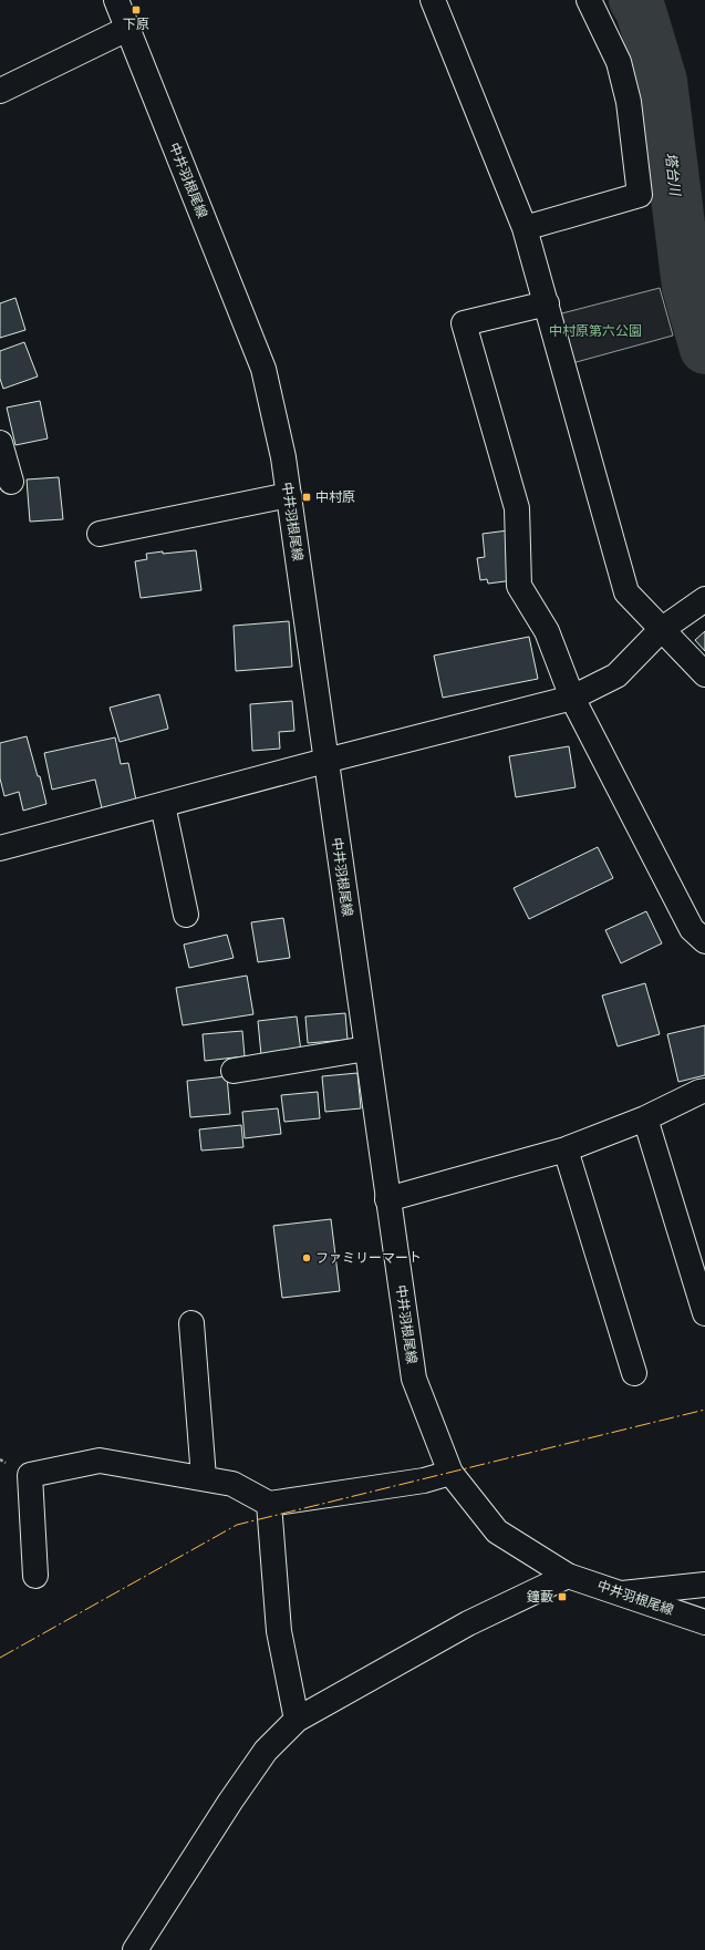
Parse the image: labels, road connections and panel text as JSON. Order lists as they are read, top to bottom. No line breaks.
{"streets":{"street":["中井羽根尾線"]},"water":["塔台川"],"parks":["中村原第六公園"],"places":{"transit":["下原","中村原","鐘藪"],"other":["ファミリーマート"]}}
